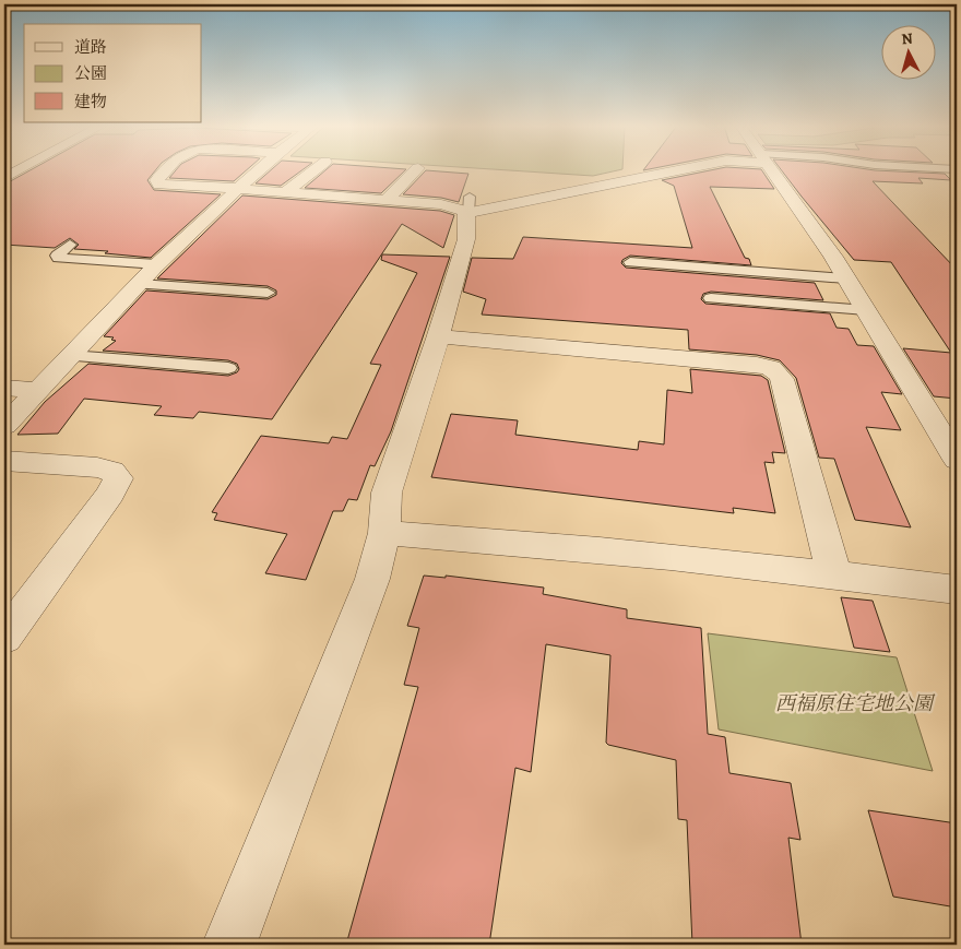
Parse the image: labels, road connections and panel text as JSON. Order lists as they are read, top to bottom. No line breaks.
{"parks":["西福原住宅地公園"],"legend":["道路","公園","建物"],"north":"top"}
